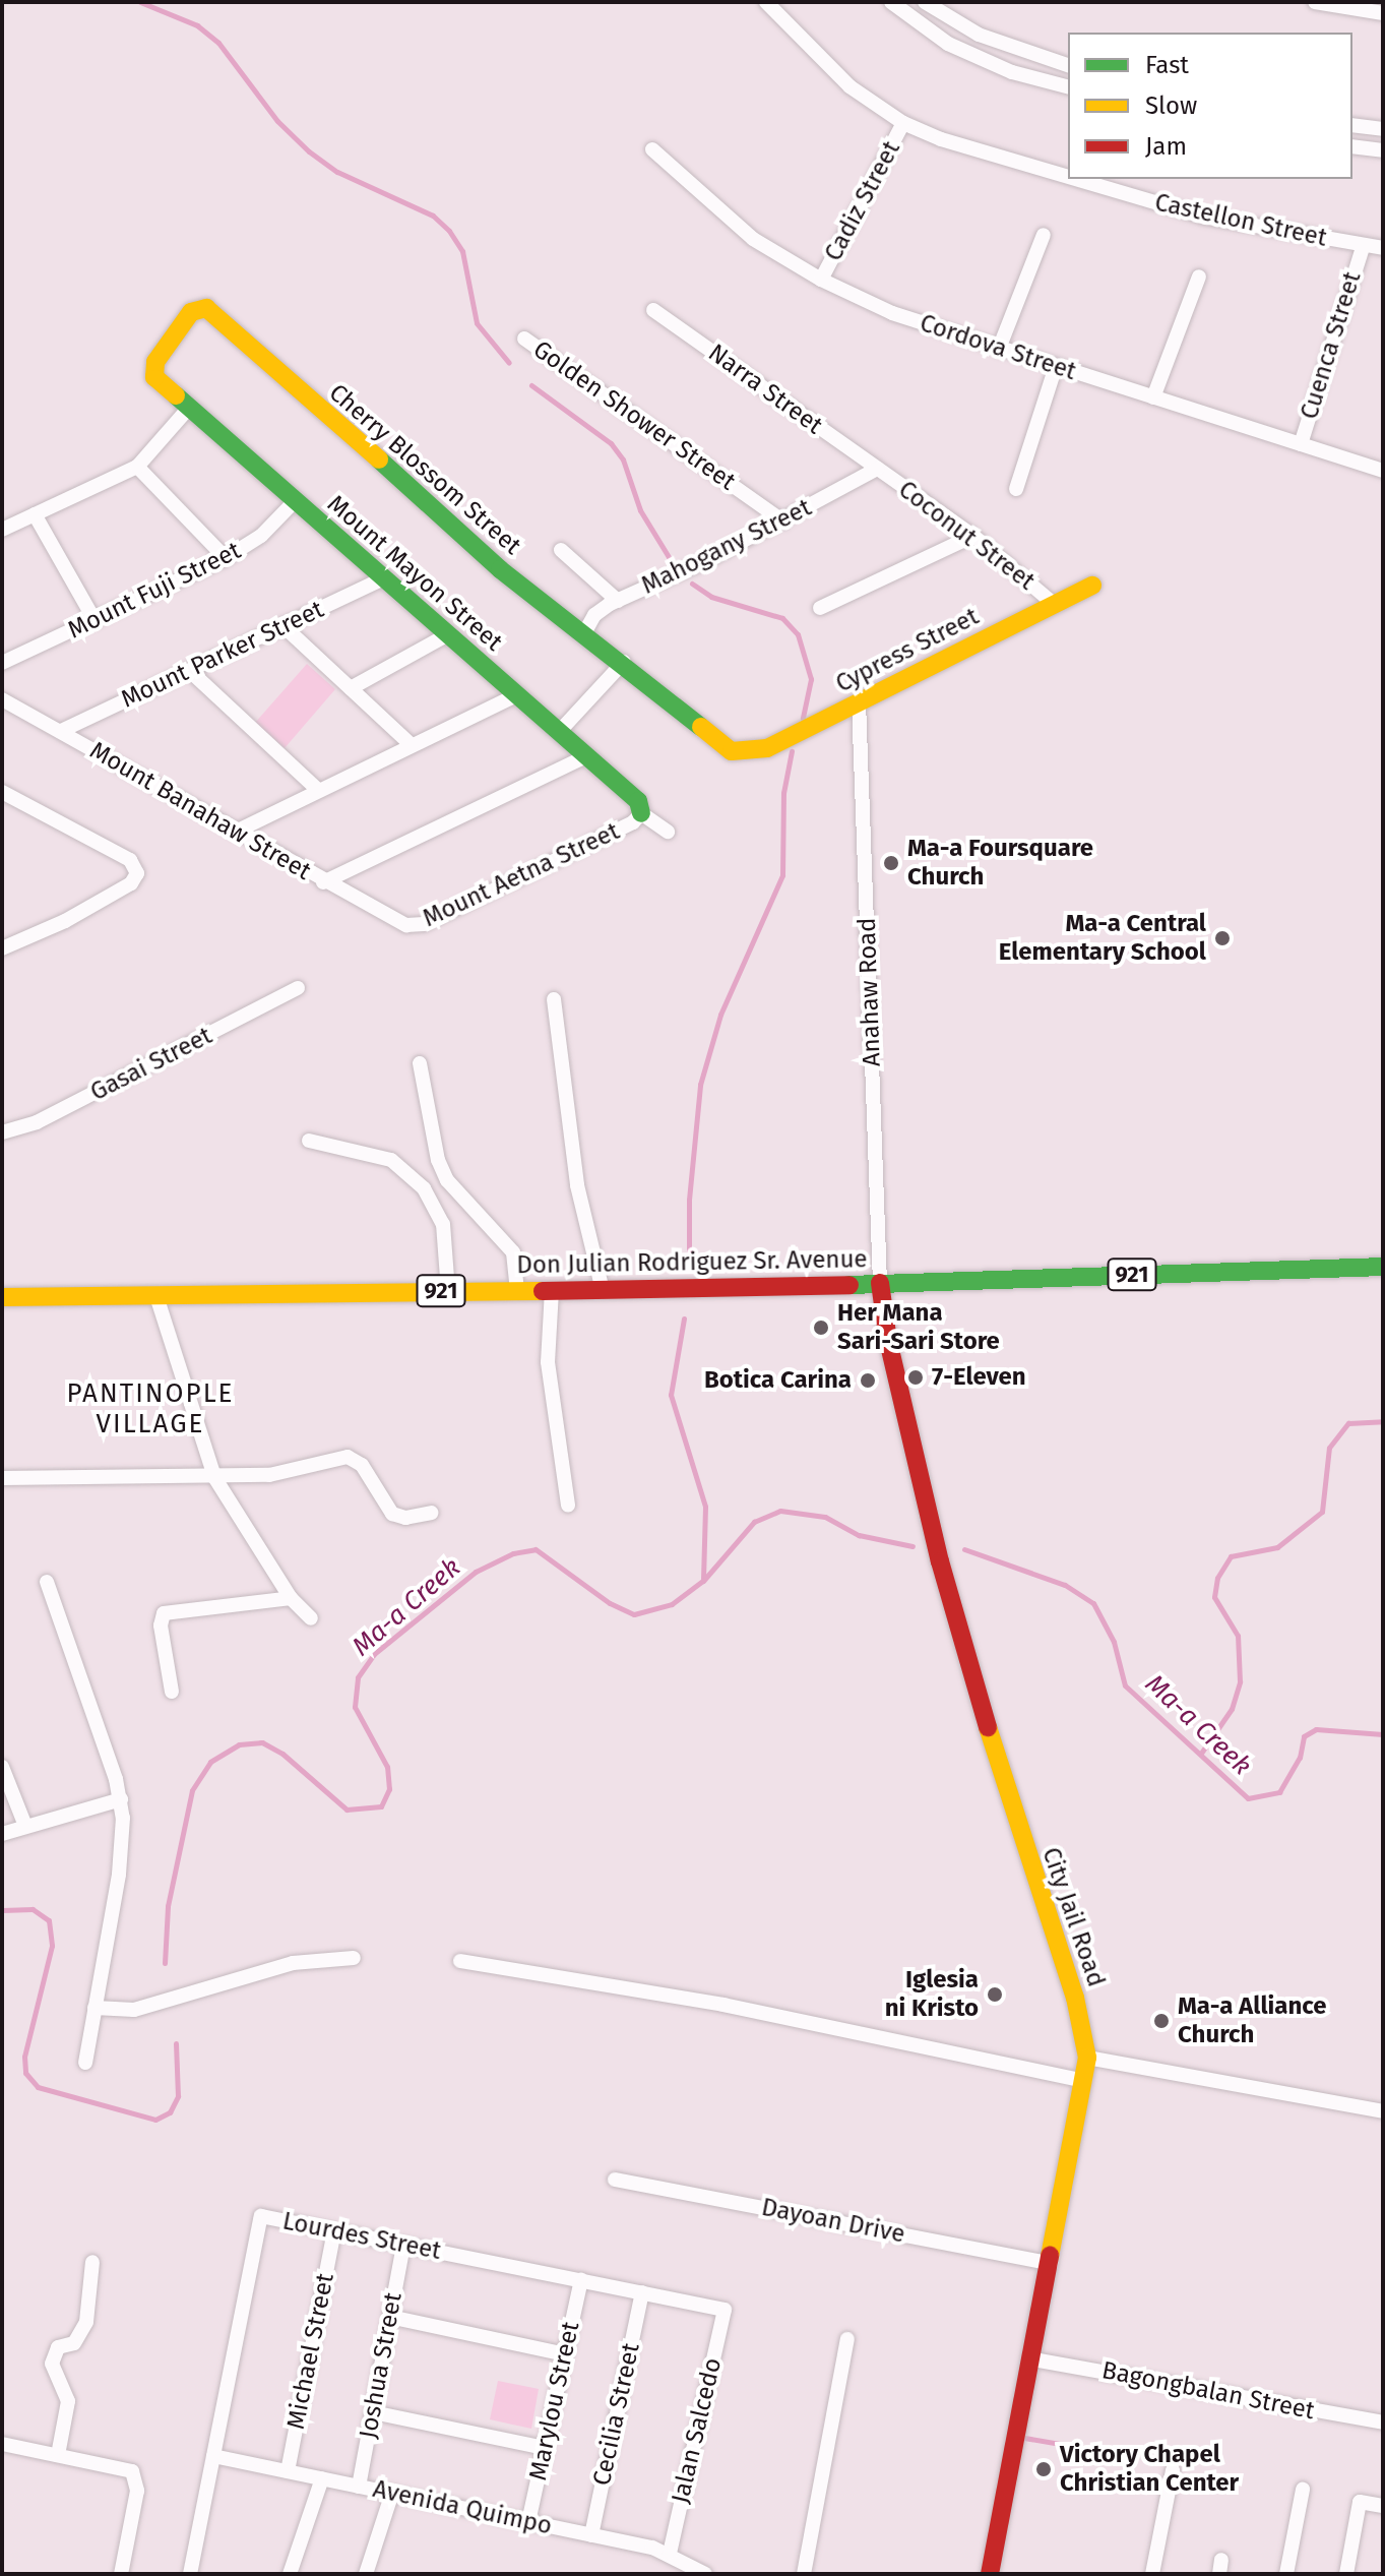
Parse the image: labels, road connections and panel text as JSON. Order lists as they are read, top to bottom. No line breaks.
{"streets":{"street":["Cadiz Street","Castellon Street","Cuenca Street","Cordova Street","Narra Street","Golden Shower Street","Cherry Blossom Street","Coconut Street","Mahogany Street","Mount Mayon Street","Mount Fuji Street","Cypress Street","Mount Parker Street","Mount Banahaw Street","Mount Aetna Street","Anahaw Road","Gasai Street","Don Julian Rodriguez Sr. Avenue","921","City Jail Road","Dayoan Drive","Lourdes Street","Michael Street","Joshua Street","Bagongbalan Street","Marylou Street","Cecilia Street","Jalan Salcedo","Avenida Quimpo"]},"crossings":[["Cadiz Street","Castellon Street"],["Cadiz Street","Cordova Street"],["Castellon Street","Cuenca Street"],["Cuenca Street","Cordova Street"],["Narra Street","Coconut Street"],["Narra Street","Mahogany Street"],["Golden Shower Street","Mahogany Street"],["Cherry Blossom Street","Mahogany Street"],["Cherry Blossom Street","Mount Mayon Street"],["Cherry Blossom Street","Cypress Street"],["Coconut Street","Mahogany Street"],["Coconut Street","Cypress Street"],["Mount Mayon Street","Mount Fuji Street"],["Mount Mayon Street","Mount Parker Street"],["Mount Mayon Street","Mount Aetna Street"],["Cypress Street","Anahaw Road"],["Mount Parker Street","Mount Banahaw Street"],["Mount Banahaw Street","Mount Aetna Street"],["Anahaw Road","Don Julian Rodriguez Sr. Avenue"],["Anahaw Road","City Jail Road"],["Don Julian Rodriguez Sr. Avenue","City Jail Road"],["City Jail Road","Dayoan Drive"],["City Jail Road","Bagongbalan Street"],["Lourdes Street","Michael Street"],["Lourdes Street","Joshua Street"],["Lourdes Street","Marylou Street"],["Lourdes Street","Cecilia Street"],["Lourdes Street","Jalan Salcedo"],["Lourdes Street","Avenida Quimpo"],["Michael Street","Avenida Quimpo"],["Joshua Street","Avenida Quimpo"],["Marylou Street","Avenida Quimpo"],["Cecilia Street","Avenida Quimpo"],["Jalan Salcedo","Avenida Quimpo"]],"districts":["PANTINOPLE VILLAGE"],"water":["Ma-a Creek"],"places":["Ma-a Foursquare Church","Ma-a Central Elementary School","Her Mana Sari-Sari Store","7-Eleven","Botica Carina","Iglesia ni Kristo","Ma-a Alliance Church","Victory Chapel Christian Center"],"legend":["Fast","Slow","Jam"]}
